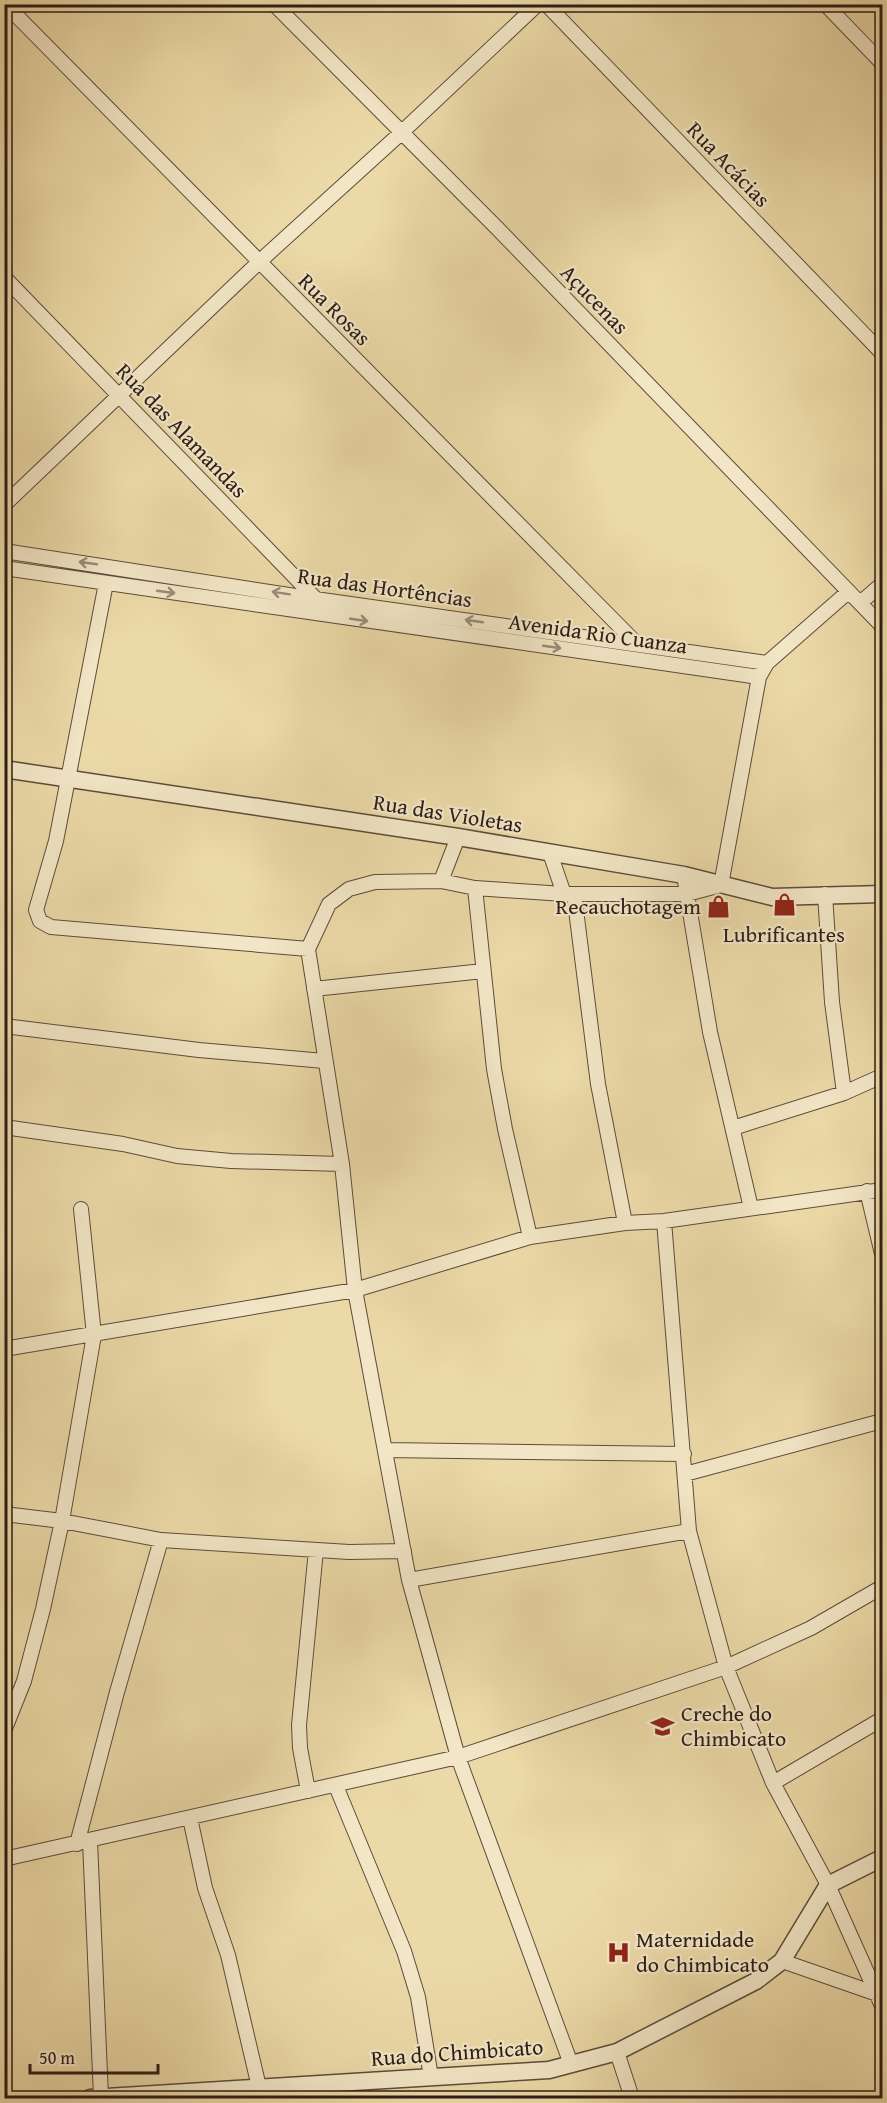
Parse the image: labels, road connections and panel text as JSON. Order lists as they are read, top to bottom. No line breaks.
{"streets":{"street":["Rua Acácias","Açucenas","Rua Rosas","Rua das Alamandas","Rua das Hortências","Avenida Rio Cuanza","Rua das Violetas","Rua do Chimbicato"]},"crossings":[["Rua Rosas","Rua das Hortências"],["Rua das Alamandas","Rua das Hortências"],["Rua das Alamandas","Avenida Rio Cuanza"]],"one_way":["Rua das Hortências","Avenida Rio Cuanza"],"places":{"shop":["Lubrificantes","Recauchotagem"],"school or university":["Creche do Chimbicato"],"hospital":["Maternidade do Chimbicato"]},"scale_bar":"50 m"}
